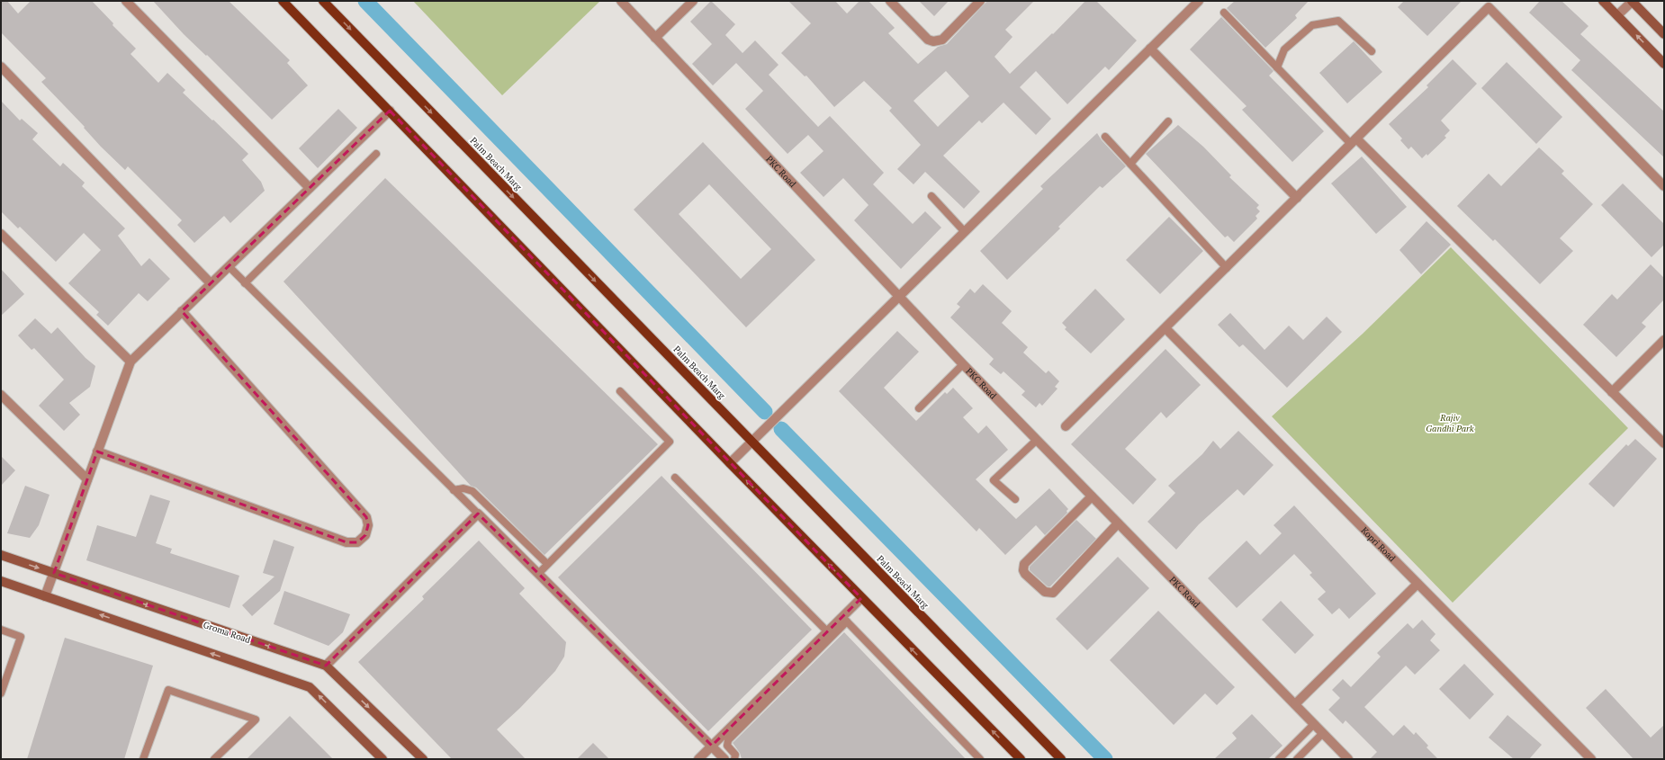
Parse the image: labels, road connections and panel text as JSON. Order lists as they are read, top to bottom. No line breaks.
{"streets":{"main road":["Palm Beach Marg","Groma Road"],"street":["PKC Road","Kopri Road"]},"parks":["Rajiv Gandhi Park"]}
